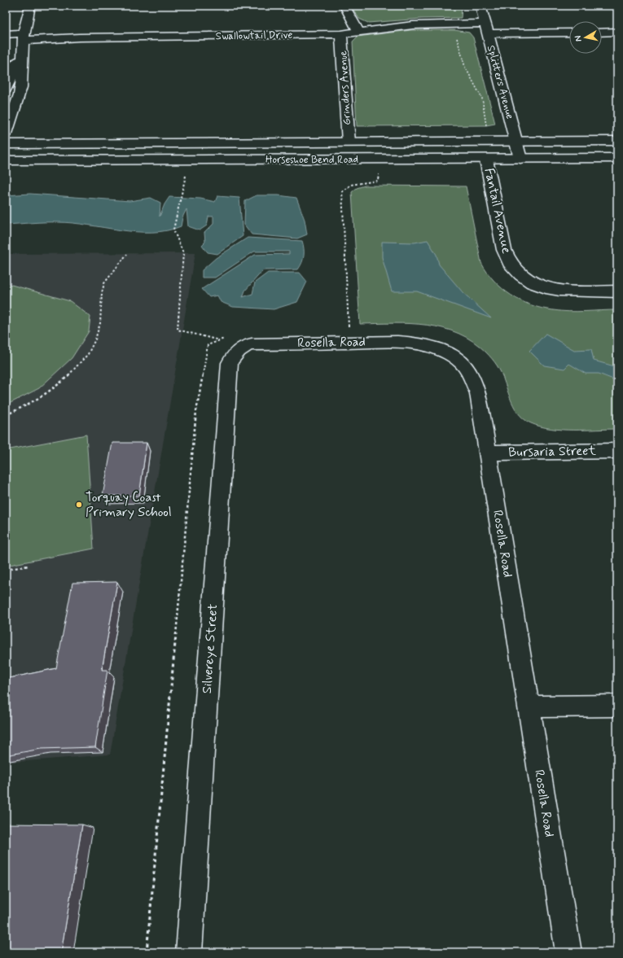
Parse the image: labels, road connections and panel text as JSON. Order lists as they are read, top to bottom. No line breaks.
{"streets":{"street":["Swallowtail Drive","Splitters Avenue","Grinders Avenue","Horseshoe Bend Road","Fantail Avenue","Rosella Road","Bursaria Street","Silvereye Street"]},"crossings":[["Swallowtail Drive","Splitters Avenue"],["Swallowtail Drive","Grinders Avenue"],["Splitters Avenue","Horseshoe Bend Road"],["Grinders Avenue","Horseshoe Bend Road"],["Horseshoe Bend Road","Fantail Avenue"],["Rosella Road","Bursaria Street"],["Rosella Road","Silvereye Street"]],"places":["Torquay Coast Primary School"],"north":"left"}
